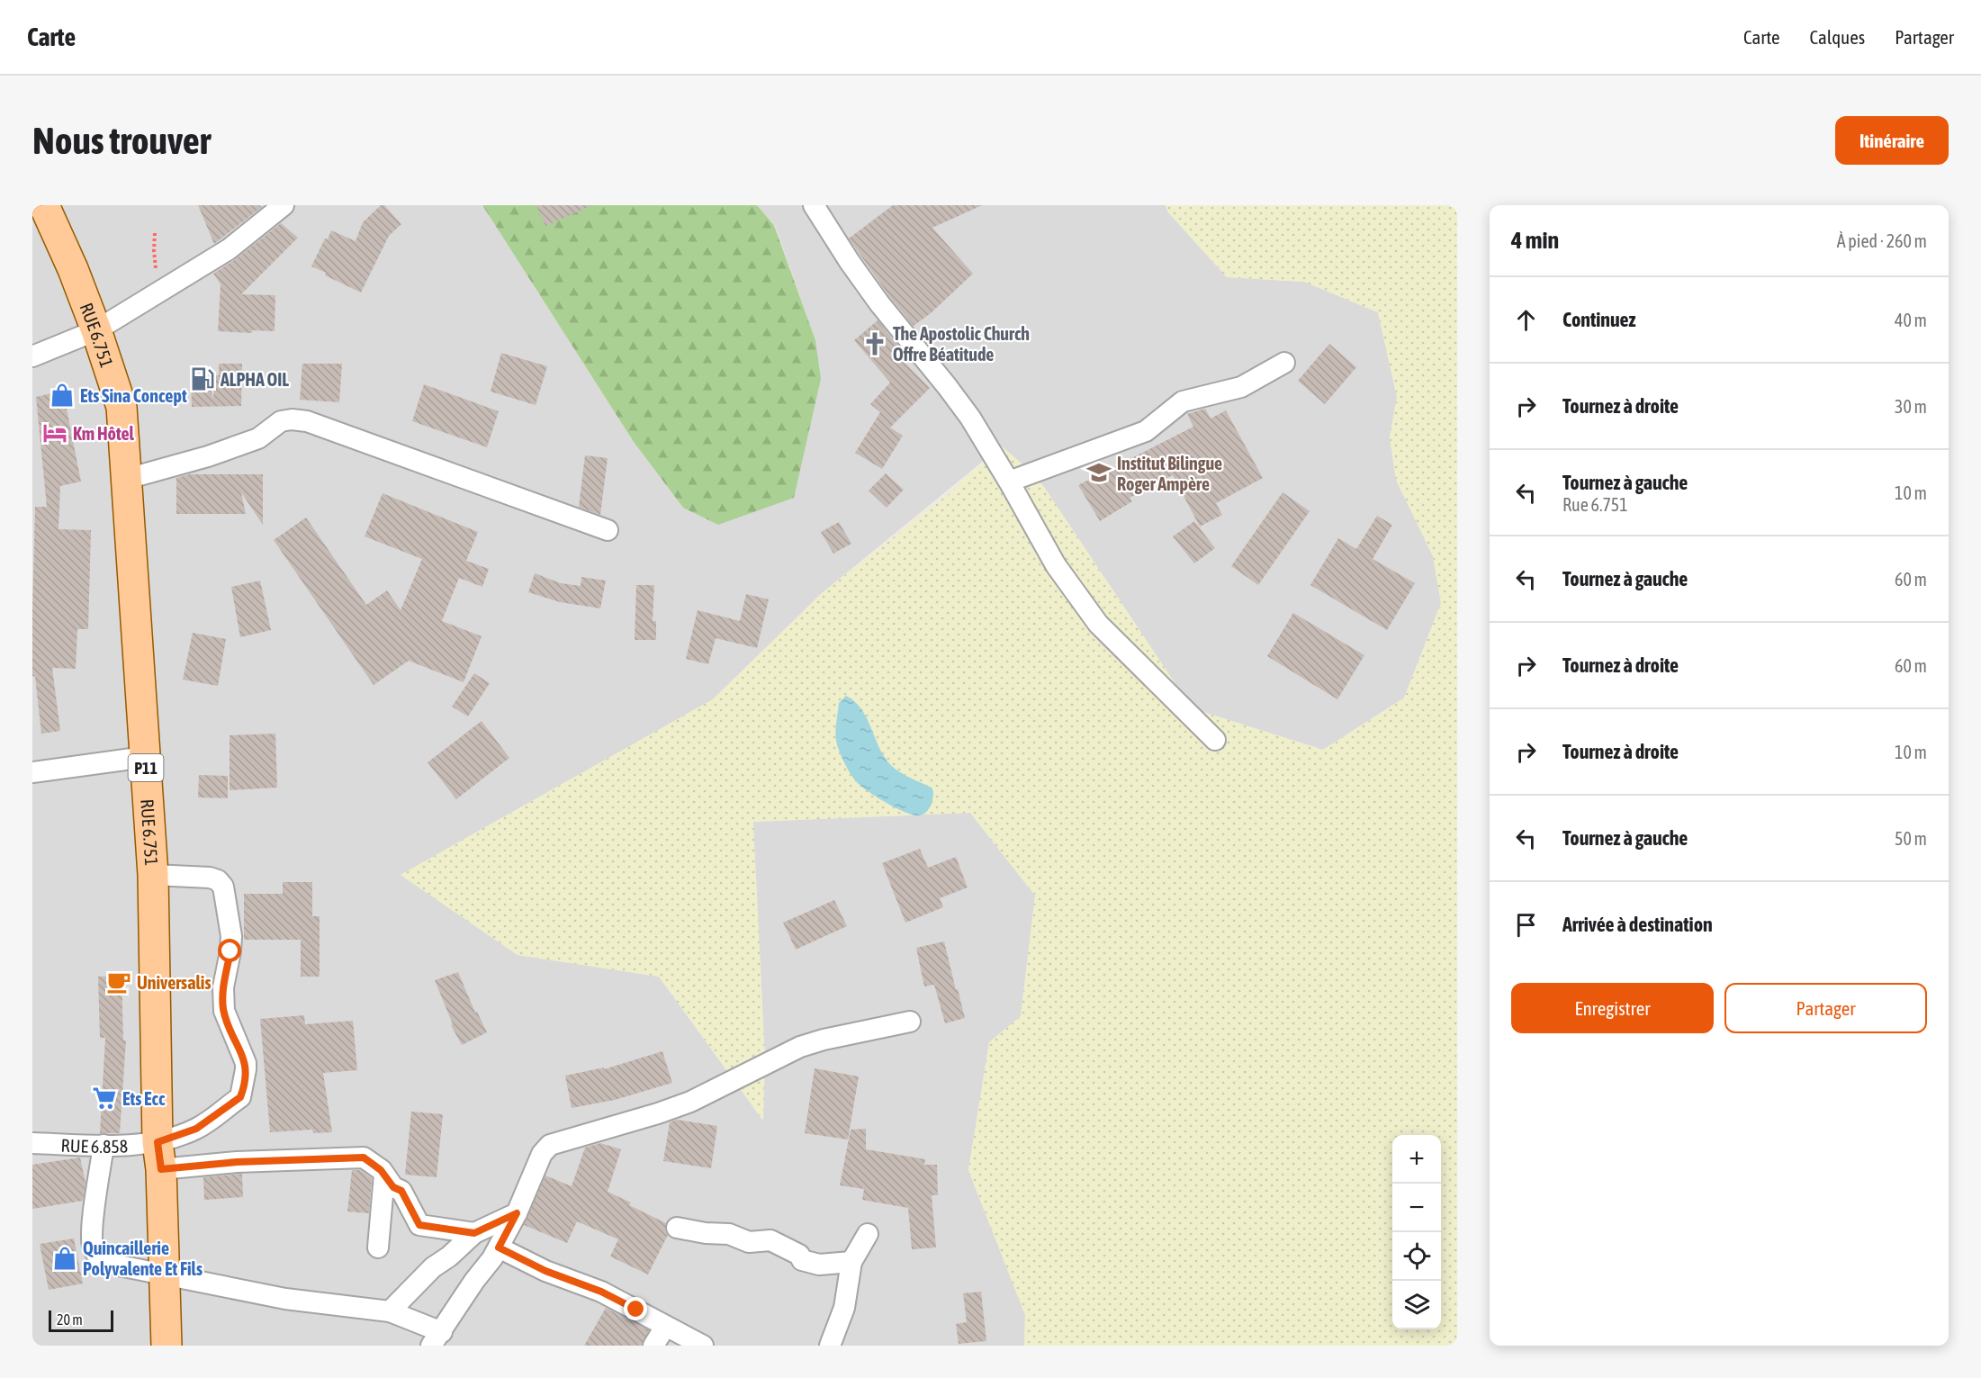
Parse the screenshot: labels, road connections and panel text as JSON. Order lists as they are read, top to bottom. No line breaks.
{"streets":{"main road":["RUE 6.751","P11"],"street":["RUE 6.858"]},"crossings":[["RUE 6.751","RUE 6.858"]],"places":{"church":["The Apostolic Church Offre Béatitude"],"fuel station":["ALPHA OIL"],"shop":["Ets Sina Concept","Quincaillerie Polyvalente Et Fils"],"hotel":["Km Hôtel"],"school or university":["Institut Bilingue Roger Ampère"],"cafe":["Universalis"],"supermarket":["Ets Ecc"]},"scale_bar":"20 m","page":{"header":"Carte","nav":["Carte","Calques","Partager"],"buttons":["Itinéraire",["Enregistrer","Partager"]],"title":"Nous trouver","heading":["4 min","À pied · 260 m"],"list":[["Continuez","40 m"],["Tournez à droite","30 m"],["Tournez à gauche","Rue 6.751","10 m"],["Tournez à gauche","60 m"],["Tournez à droite","60 m"],["Tournez à droite","10 m"],["Tournez à gauche","50 m"],"Arrivée à destination"],"map_buttons":["+","−"],"scale":"20 m"}}
